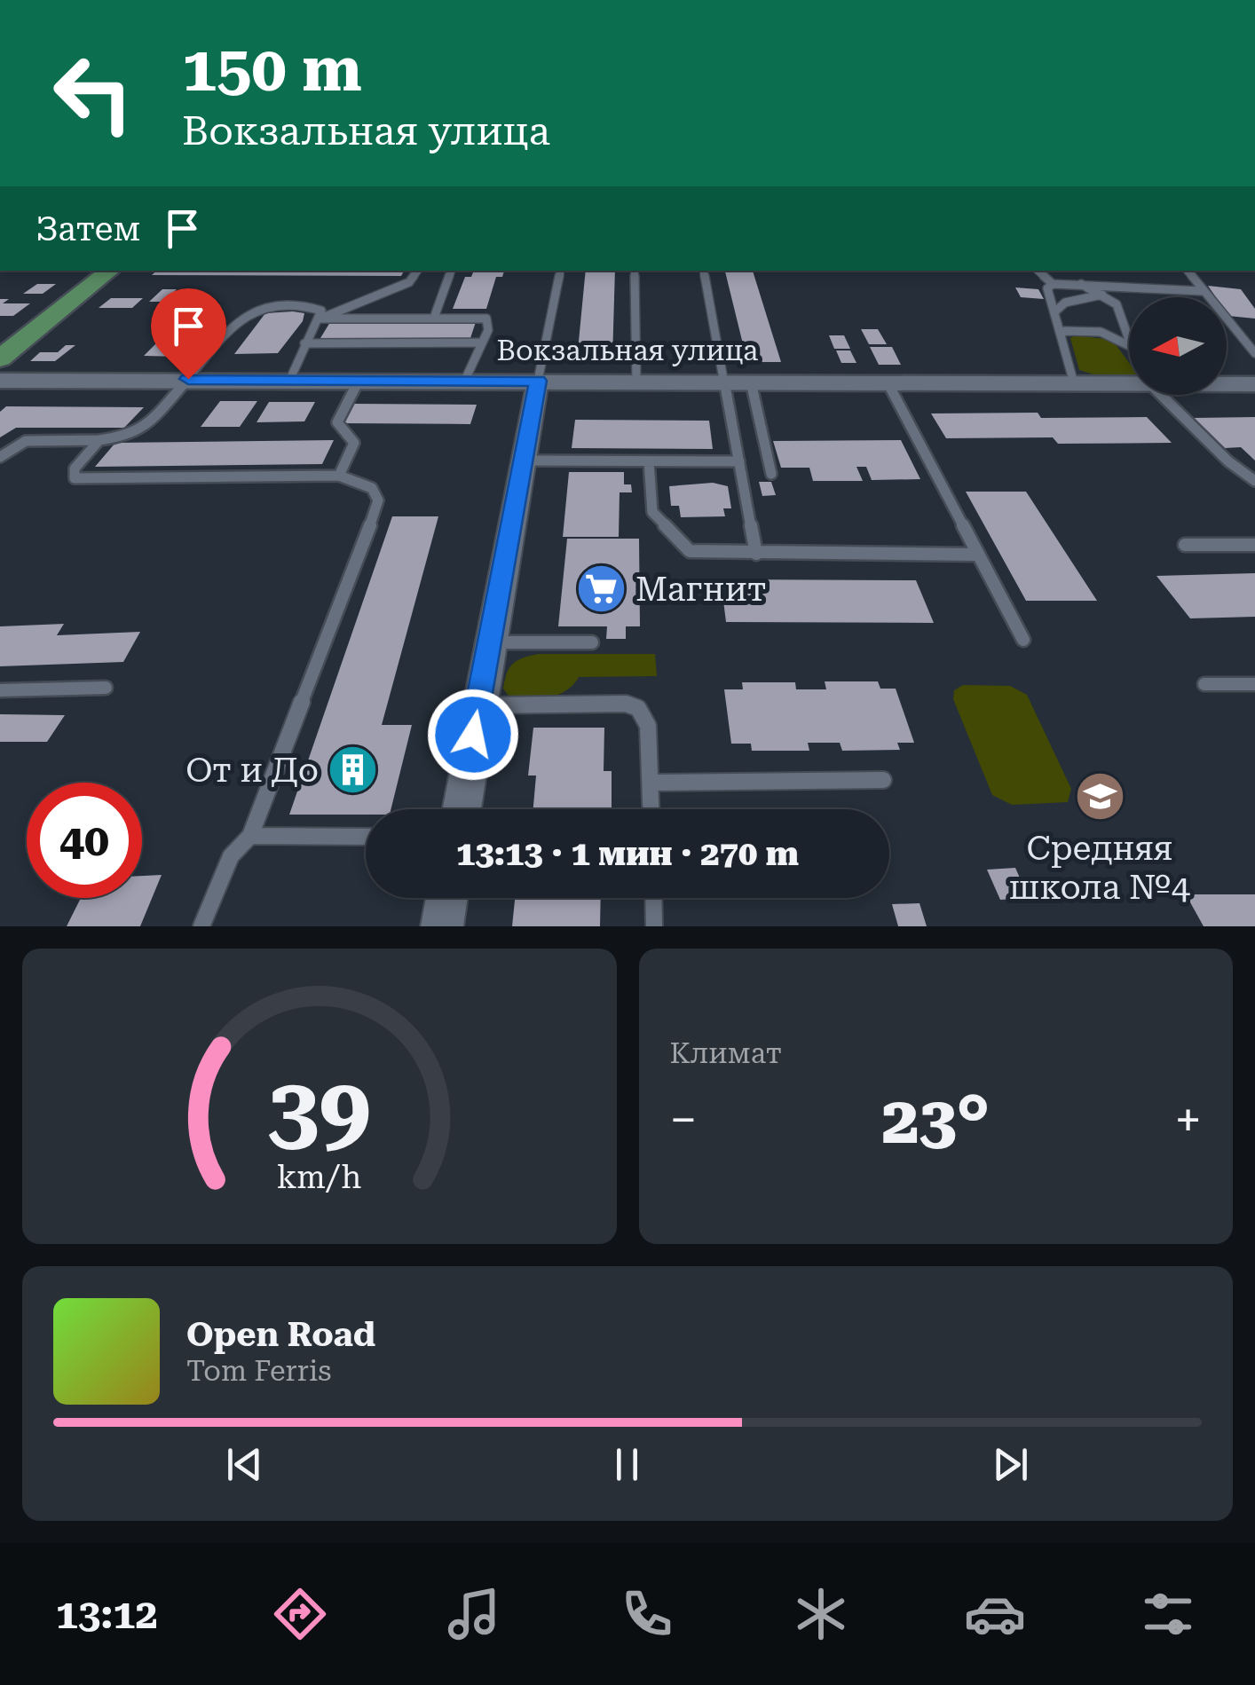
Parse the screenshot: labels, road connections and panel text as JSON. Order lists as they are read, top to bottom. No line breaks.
{"streets":{"main road":["Вокзальная улица"]},"places":{"supermarket":["Магнит"],"building":["От и До"],"school or university":["Средняя школа №4"]},"north":"left","page":{"turn":["150 m","Вокзальная улица"],"then":"Затем","limit":"40","trip":"13:13 · 1 мин · 270 m","tile":"Климат","heat":["−","23°","+"],"song":["Open Road","Tom Ferris"],"tabs":"13:12","gauge":["39","km/h"]}}
